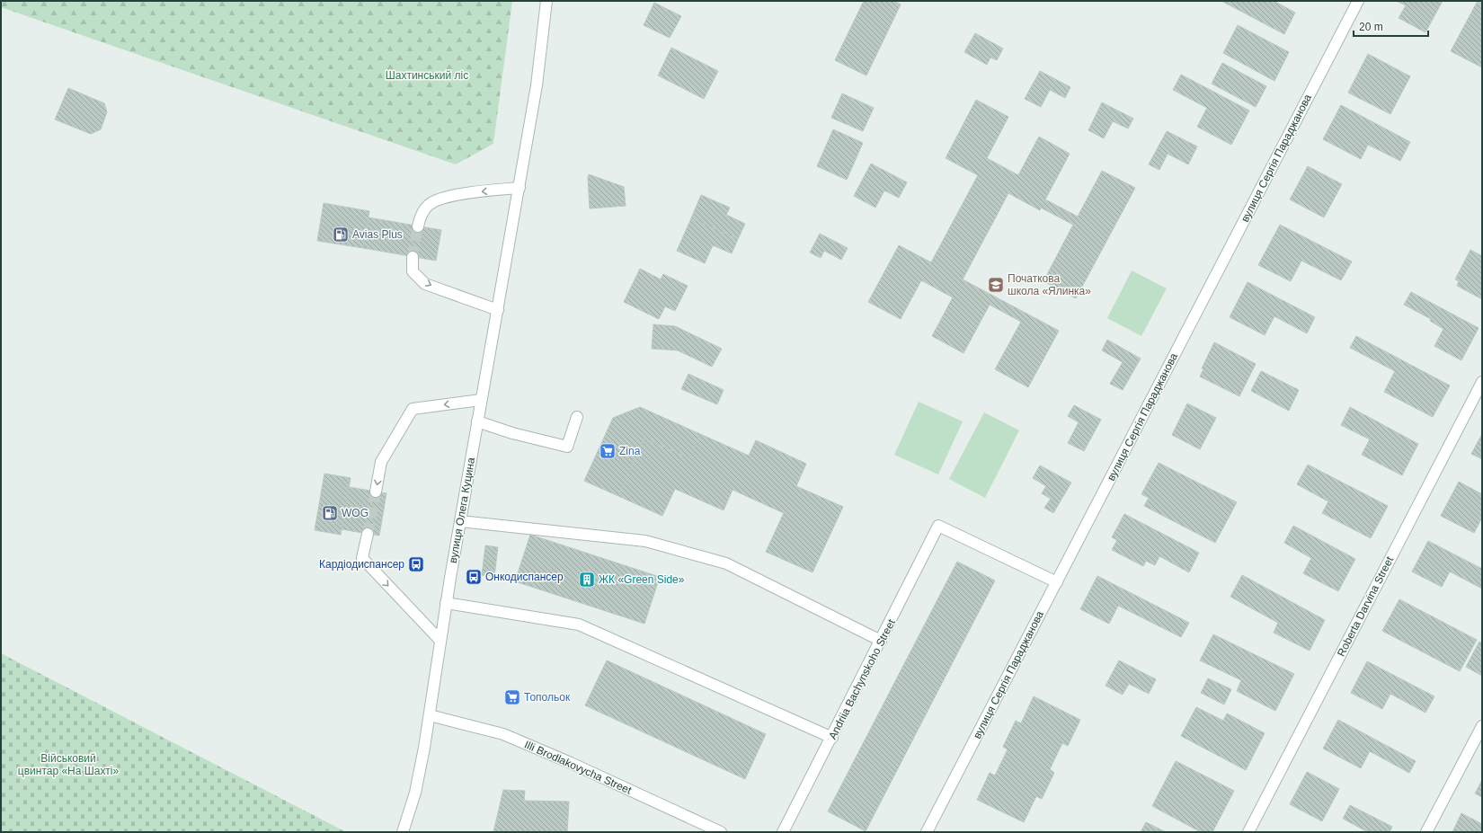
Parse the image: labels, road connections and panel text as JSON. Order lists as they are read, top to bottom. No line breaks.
{"streets":{"street":["вулиця Сергія Параджанова","вулиця Олега Куцина","Roberta Darvina Street","Andriia Bachynskoho Street","Illi Brodlakovycha Street"]},"crossings":[["вулиця Сергія Параджанова","Andriia Bachynskoho Street"],["вулиця Олега Куцина","Illi Brodlakovycha Street"]],"parks":["Шахтинський ліс","Військовий цвинтар «На Шахті»"],"places":{"fuel station":["Avias Plus","WOG"],"school or university":["Початкова школа «Ялинка»"],"supermarket":["Zina","Топольок"],"bus stop":["Кардіодиспансер","Онкодиспансер"],"building":["ЖК «Green Side»"]},"scale_bar":"20 m"}
